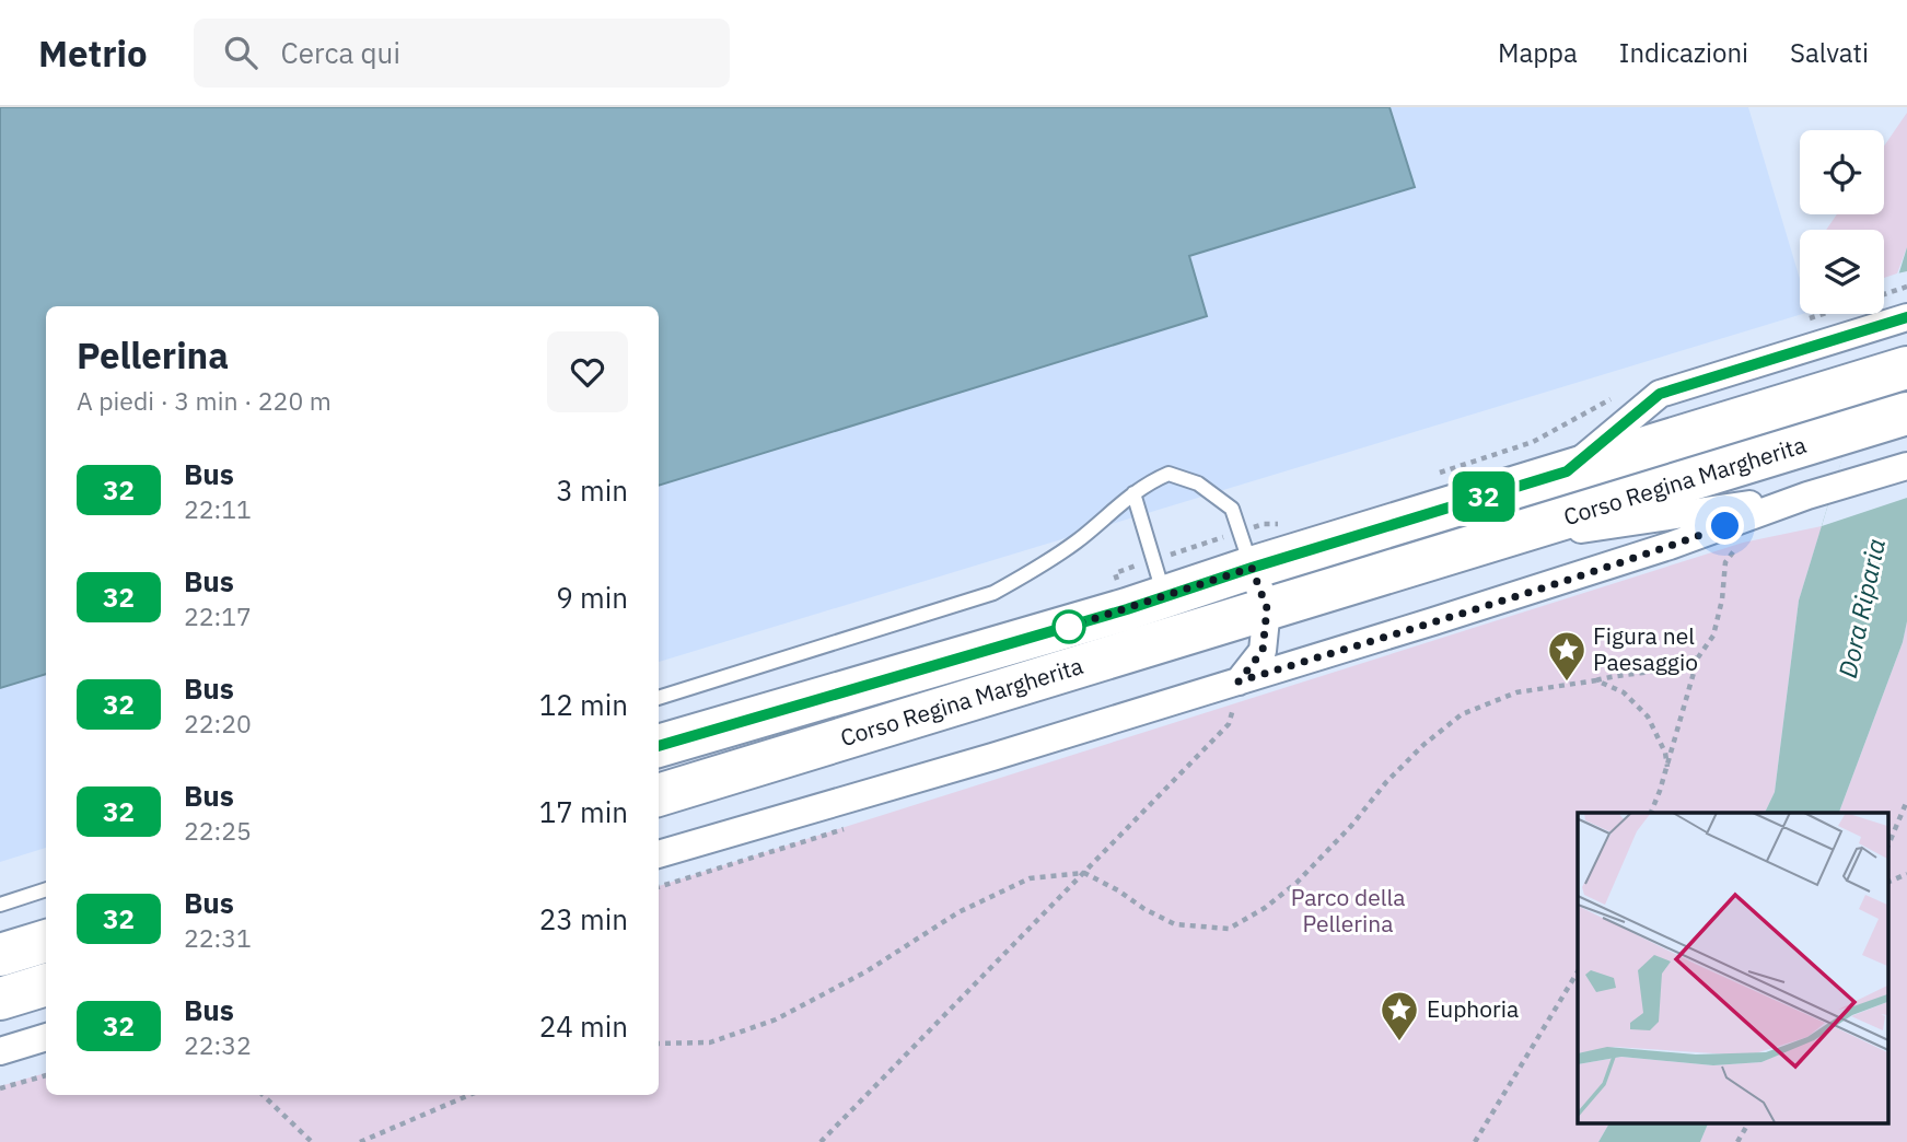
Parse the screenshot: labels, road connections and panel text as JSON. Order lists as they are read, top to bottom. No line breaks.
{"streets":{"main road":["Corso Regina Margherita"]},"water":["Dora Riparia"],"parks":["Parco della Pellerina"],"places":{"place":["Figura nel Paesaggio","Euphoria"]},"lines":["bus line 32"],"page":{"header":"Metrio","search":"Cerca qui","nav":["Mappa","Indicazioni","Salvati"],"on_map":"32","heading":["Pellerina","A piedi · 3 min · 220 m"],"list":[{"mark":"32","name":"Bus","note":"22:11","value":"3 min"},{"mark":"32","name":"Bus","note":"22:17","value":"9 min"},{"mark":"32","name":"Bus","note":"22:20","value":"12 min"},{"mark":"32","name":"Bus","note":"22:25","value":"17 min"},{"mark":"32","name":"Bus","note":"22:31","value":"23 min"},{"mark":"32","name":"Bus","note":"22:32","value":"24 min"}]}}
